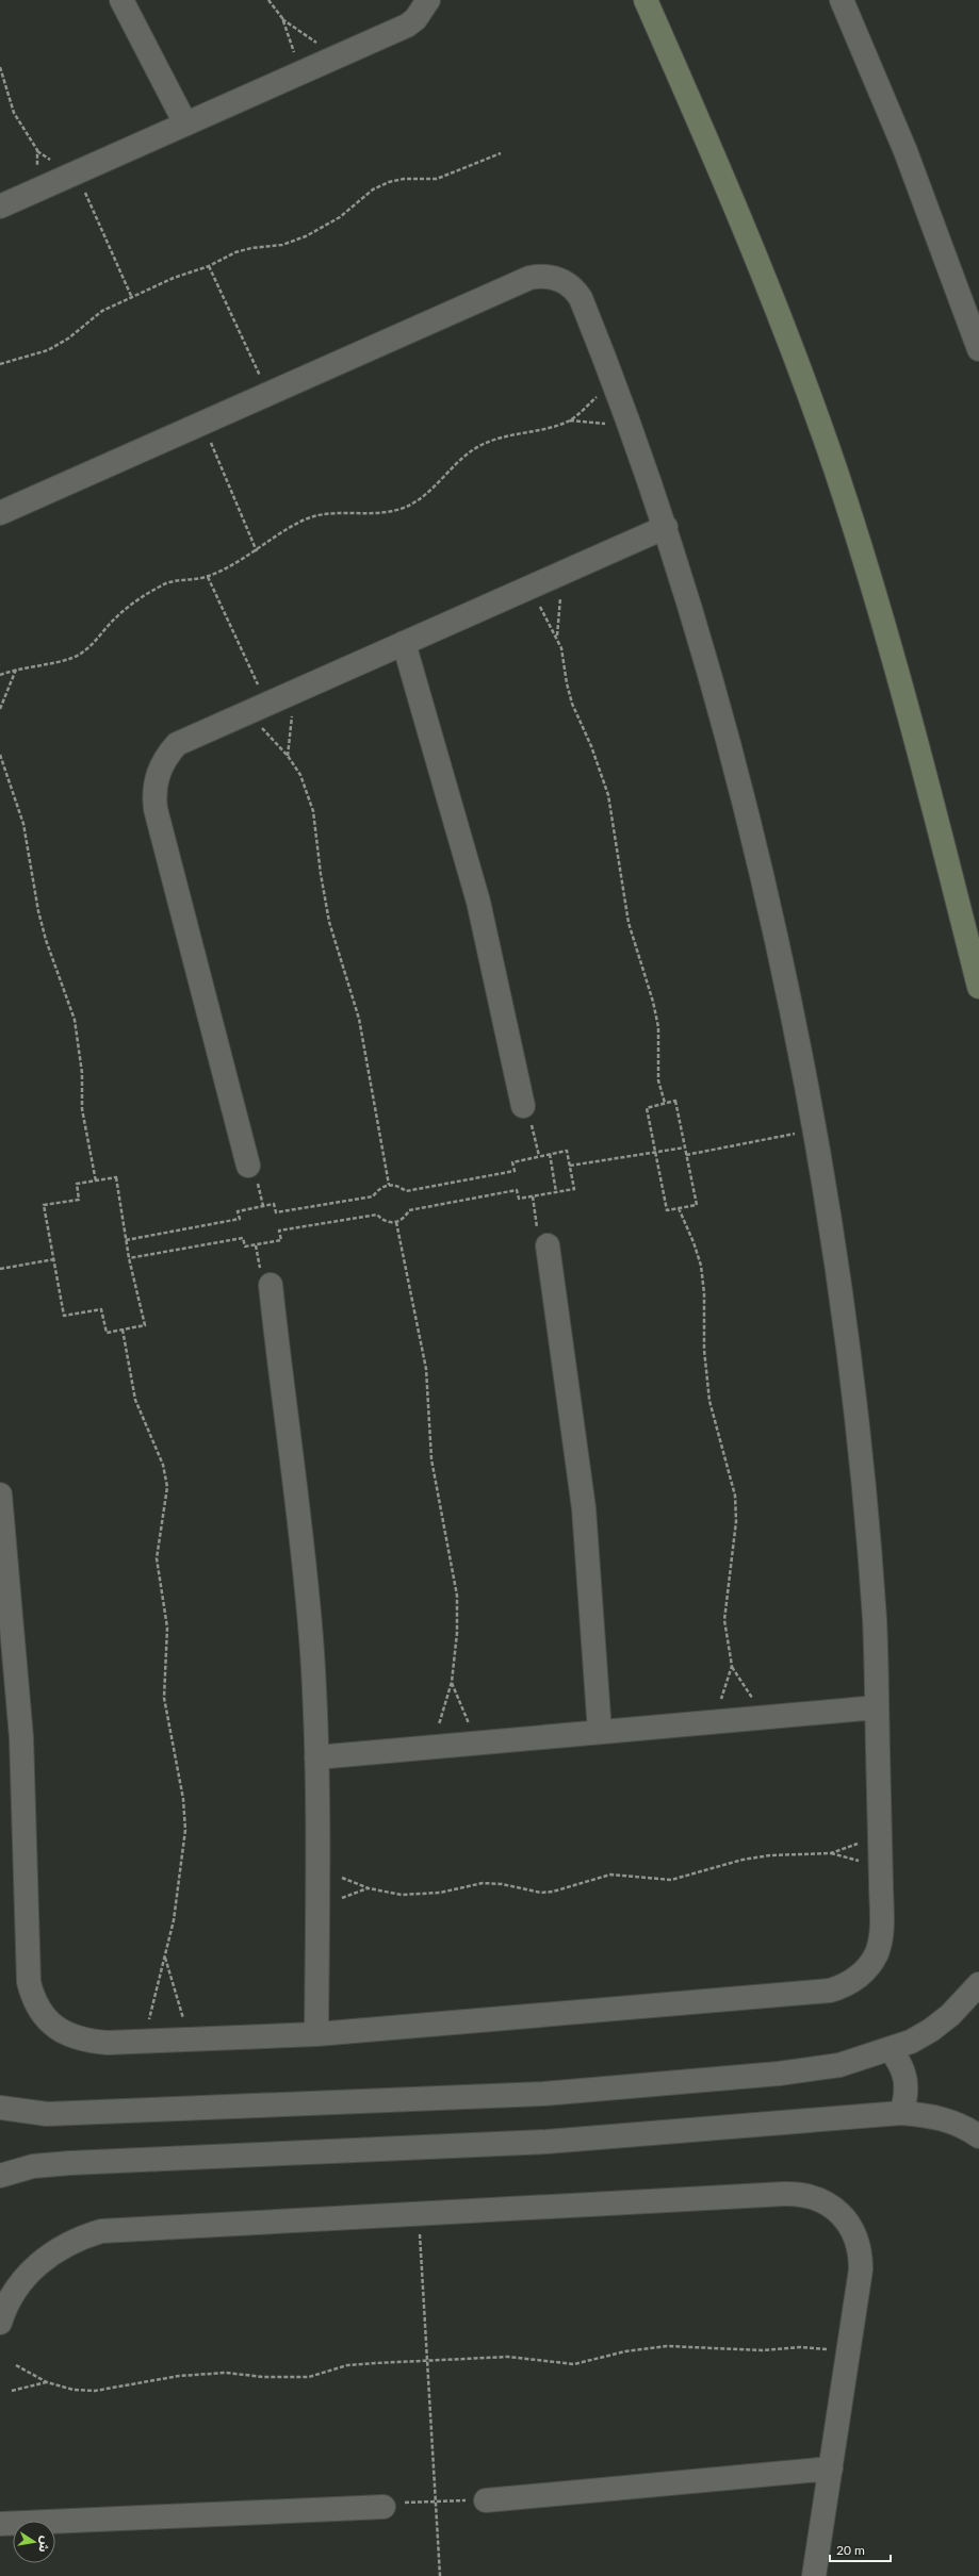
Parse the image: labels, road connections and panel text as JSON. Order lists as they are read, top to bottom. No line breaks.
{"scale_bar":"20 m","north":"right"}
